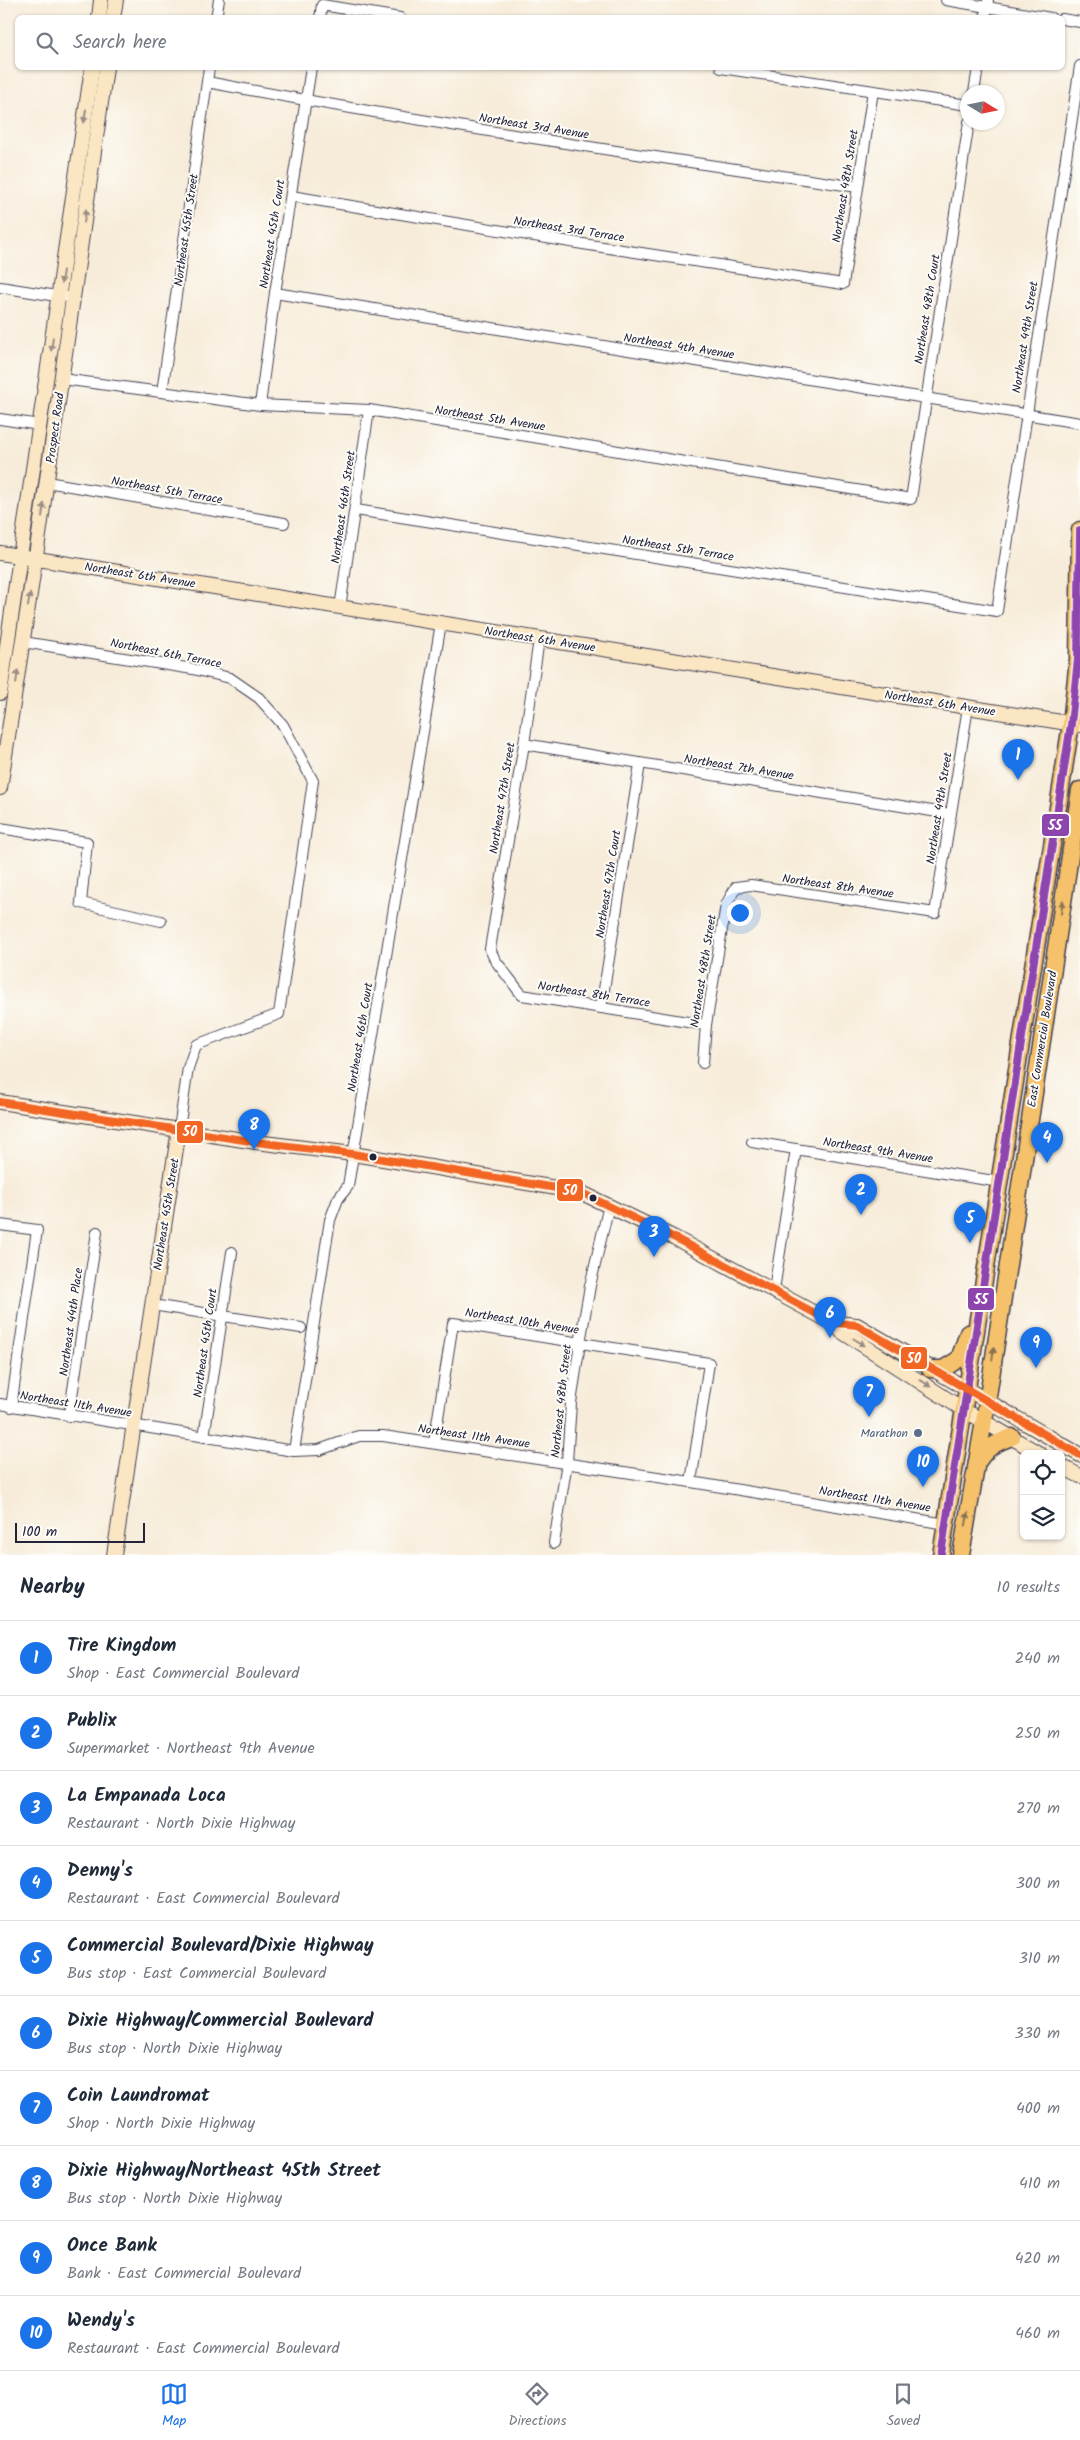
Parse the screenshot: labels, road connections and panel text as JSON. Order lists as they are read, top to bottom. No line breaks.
{"streets":{"main road":["Northeast 45th Street","Prospect Road","Northeast 6th Avenue","East Commercial Boulevard"],"street":["Northeast 3rd Avenue","Northeast 48th Street","Northeast 3rd Terrace","Northeast 45th Court","Northeast 48th Court","Northeast 49th Street","Northeast 4th Avenue","Northeast 5th Avenue","Northeast 5th Terrace","Northeast 46th Street","Northeast 6th Terrace","Northeast 7th Avenue","Northeast 47th Street","Northeast 47th Court","Northeast 8th Avenue","Northeast 8th Terrace","Northeast 46th Court","Northeast 9th Avenue","Northeast 10th Avenue","Northeast 44th Place","Northeast 11th Avenue"]},"crossings":[["Northeast 3rd Avenue","Northeast 48th Street"],["Northeast 3rd Avenue","Northeast 45th Street"],["Northeast 3rd Avenue","Northeast 45th Court"],["Northeast 48th Street","Northeast 3rd Terrace"],["Northeast 48th Street","Northeast 8th Avenue"],["Northeast 48th Street","Northeast 8th Terrace"],["Northeast 48th Street","Northeast 10th Avenue"],["Northeast 48th Street","Northeast 11th Avenue"],["Northeast 3rd Terrace","Northeast 45th Court"],["Northeast 45th Street","Northeast 5th Avenue"],["Northeast 45th Street","Northeast 6th Terrace"],["Northeast 45th Street","Northeast 11th Avenue"],["Northeast 45th Court","Northeast 4th Avenue"],["Northeast 45th Court","Northeast 5th Avenue"],["Northeast 45th Court","Northeast 11th Avenue"],["Northeast 48th Court","Northeast 4th Avenue"],["Northeast 48th Court","Northeast 5th Avenue"],["Northeast 49th Street","Northeast 4th Avenue"],["Northeast 49th Street","Northeast 5th Terrace"],["Northeast 49th Street","Northeast 6th Avenue"],["Northeast 49th Street","Northeast 7th Avenue"],["Northeast 49th Street","Northeast 8th Avenue"],["Northeast 5th Avenue","Prospect Road"],["Northeast 5th Avenue","Northeast 46th Street"],["Prospect Road","Northeast 5th Terrace"],["Prospect Road","Northeast 6th Avenue"],["Prospect Road","Northeast 6th Terrace"],["Northeast 5th Terrace","Northeast 46th Street"],["Northeast 46th Street","Northeast 6th Avenue"],["Northeast 6th Avenue","Northeast 47th Street"],["Northeast 6th Avenue","Northeast 46th Court"],["Northeast 6th Avenue","East Commercial Boulevard"],["Northeast 7th Avenue","Northeast 47th Street"],["Northeast 7th Avenue","Northeast 47th Court"],["Northeast 47th Street","Northeast 8th Terrace"],["Northeast 47th Court","Northeast 8th Terrace"],["Northeast 46th Court","Northeast 11th Avenue"],["East Commercial Boulevard","Northeast 9th Avenue"],["East Commercial Boulevard","Northeast 11th Avenue"],["Northeast 10th Avenue","Northeast 11th Avenue"],["Northeast 44th Place","Northeast 11th Avenue"]],"places":["Marathon"],"lines":["transit line 55","transit line 50"],"scale_bar":"100 m","north":"right","page":{"search":"Search here","pins":["1","8","4","2","5","3","6","9","7","10"],"scale":"100 m","heading":["Nearby","10 results"],"list":[{"mark":"1","name":"Tire Kingdom","note":"Shop · East Commercial Boulevard","value":"240 m"},{"mark":"2","name":"Publix","note":"Supermarket · Northeast 9th Avenue","value":"250 m"},{"mark":"3","name":"La Empanada Loca","note":"Restaurant · North Dixie Highway","value":"270 m"},{"mark":"4","name":"Denny's","note":"Restaurant · East Commercial Boulevard","value":"300 m"},{"mark":"5","name":"Commercial Boulevard/Dixie Highway","note":"Bus stop · East Commercial Boulevard","value":"310 m"},{"mark":"6","name":"Dixie Highway/Commercial Boulevard","note":"Bus stop · North Dixie Highway","value":"330 m"},{"mark":"7","name":"Coin Laundromat","note":"Shop · North Dixie Highway","value":"400 m"},{"mark":"8","name":"Dixie Highway/Northeast 45th Street","note":"Bus stop · North Dixie Highway","value":"410 m"},{"mark":"9","name":"Once Bank","note":"Bank · East Commercial Boulevard","value":"420 m"},{"mark":"10","name":"Wendy's","note":"Restaurant · East Commercial Boulevard","value":"460 m"}],"nav":["Map","Directions","Saved"]}}
